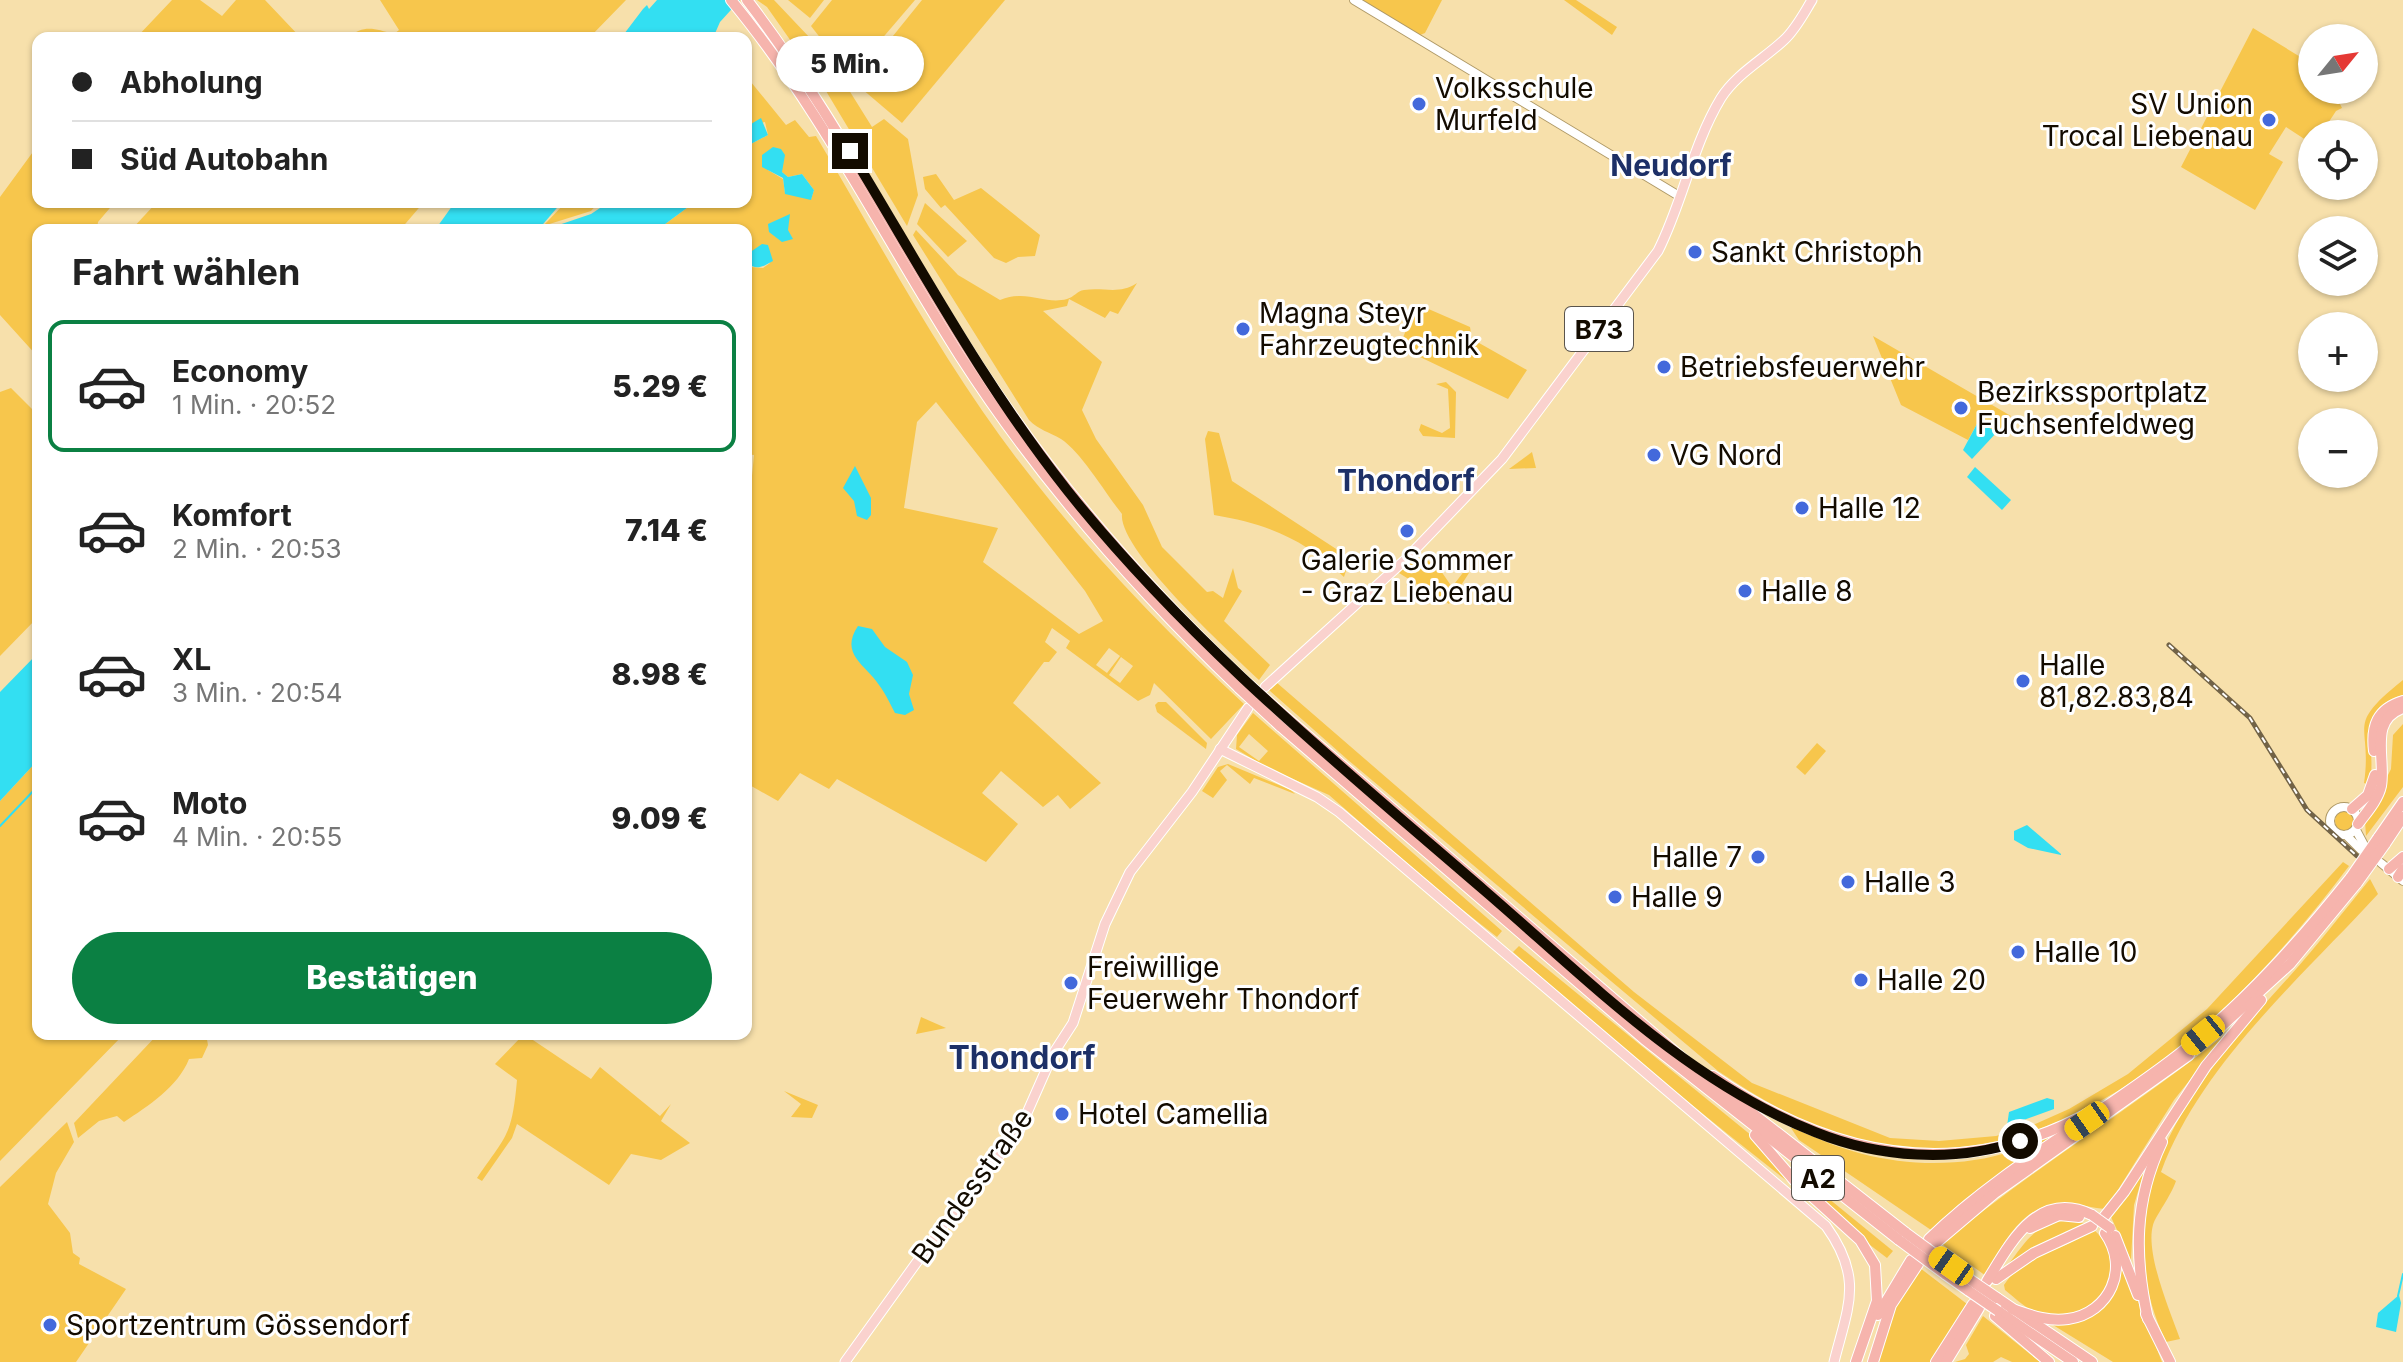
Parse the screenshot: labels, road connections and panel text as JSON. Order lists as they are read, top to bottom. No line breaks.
{"streets":{"highway":["A2"],"main road":["B73","Bundesstraße"]},"districts":["Neudorf","Thondorf","Thondorf"],"places":["Volksschule Murfeld","SV Union Trocal Liebenau","Sankt Christoph","Magna Steyr Fahrzeugtechnik","Betriebsfeuerwehr","Bezirkssportplatz Fuchsenfeldweg","VG Nord","Halle 12","Galerie Sommer - Graz Liebenau","Halle 8","Halle 81,82.83,84","Halle 7","Halle 3","Halle 9","Halle 10","Halle 20","Freiwillige Feuerwehr Thondorf","Hotel Camellia","Sportzentrum Gössendorf"],"north":"top right","page":{"map_buttons":["+","−"],"banner":["Abholung","Süd Autobahn"],"bubble":"5 Min.","heading":"Fahrt wählen","list":[{"name":"Economy","note":"1 Min. · 20:52","value":"5.29 €"},{"name":"Komfort","note":"2 Min. · 20:53","value":"7.14 €"},{"name":"XL","note":"3 Min. · 20:54","value":"8.98 €"},{"name":"Moto","note":"4 Min. · 20:55","value":"9.09 €"}],"buttons":"Bestätigen"}}
